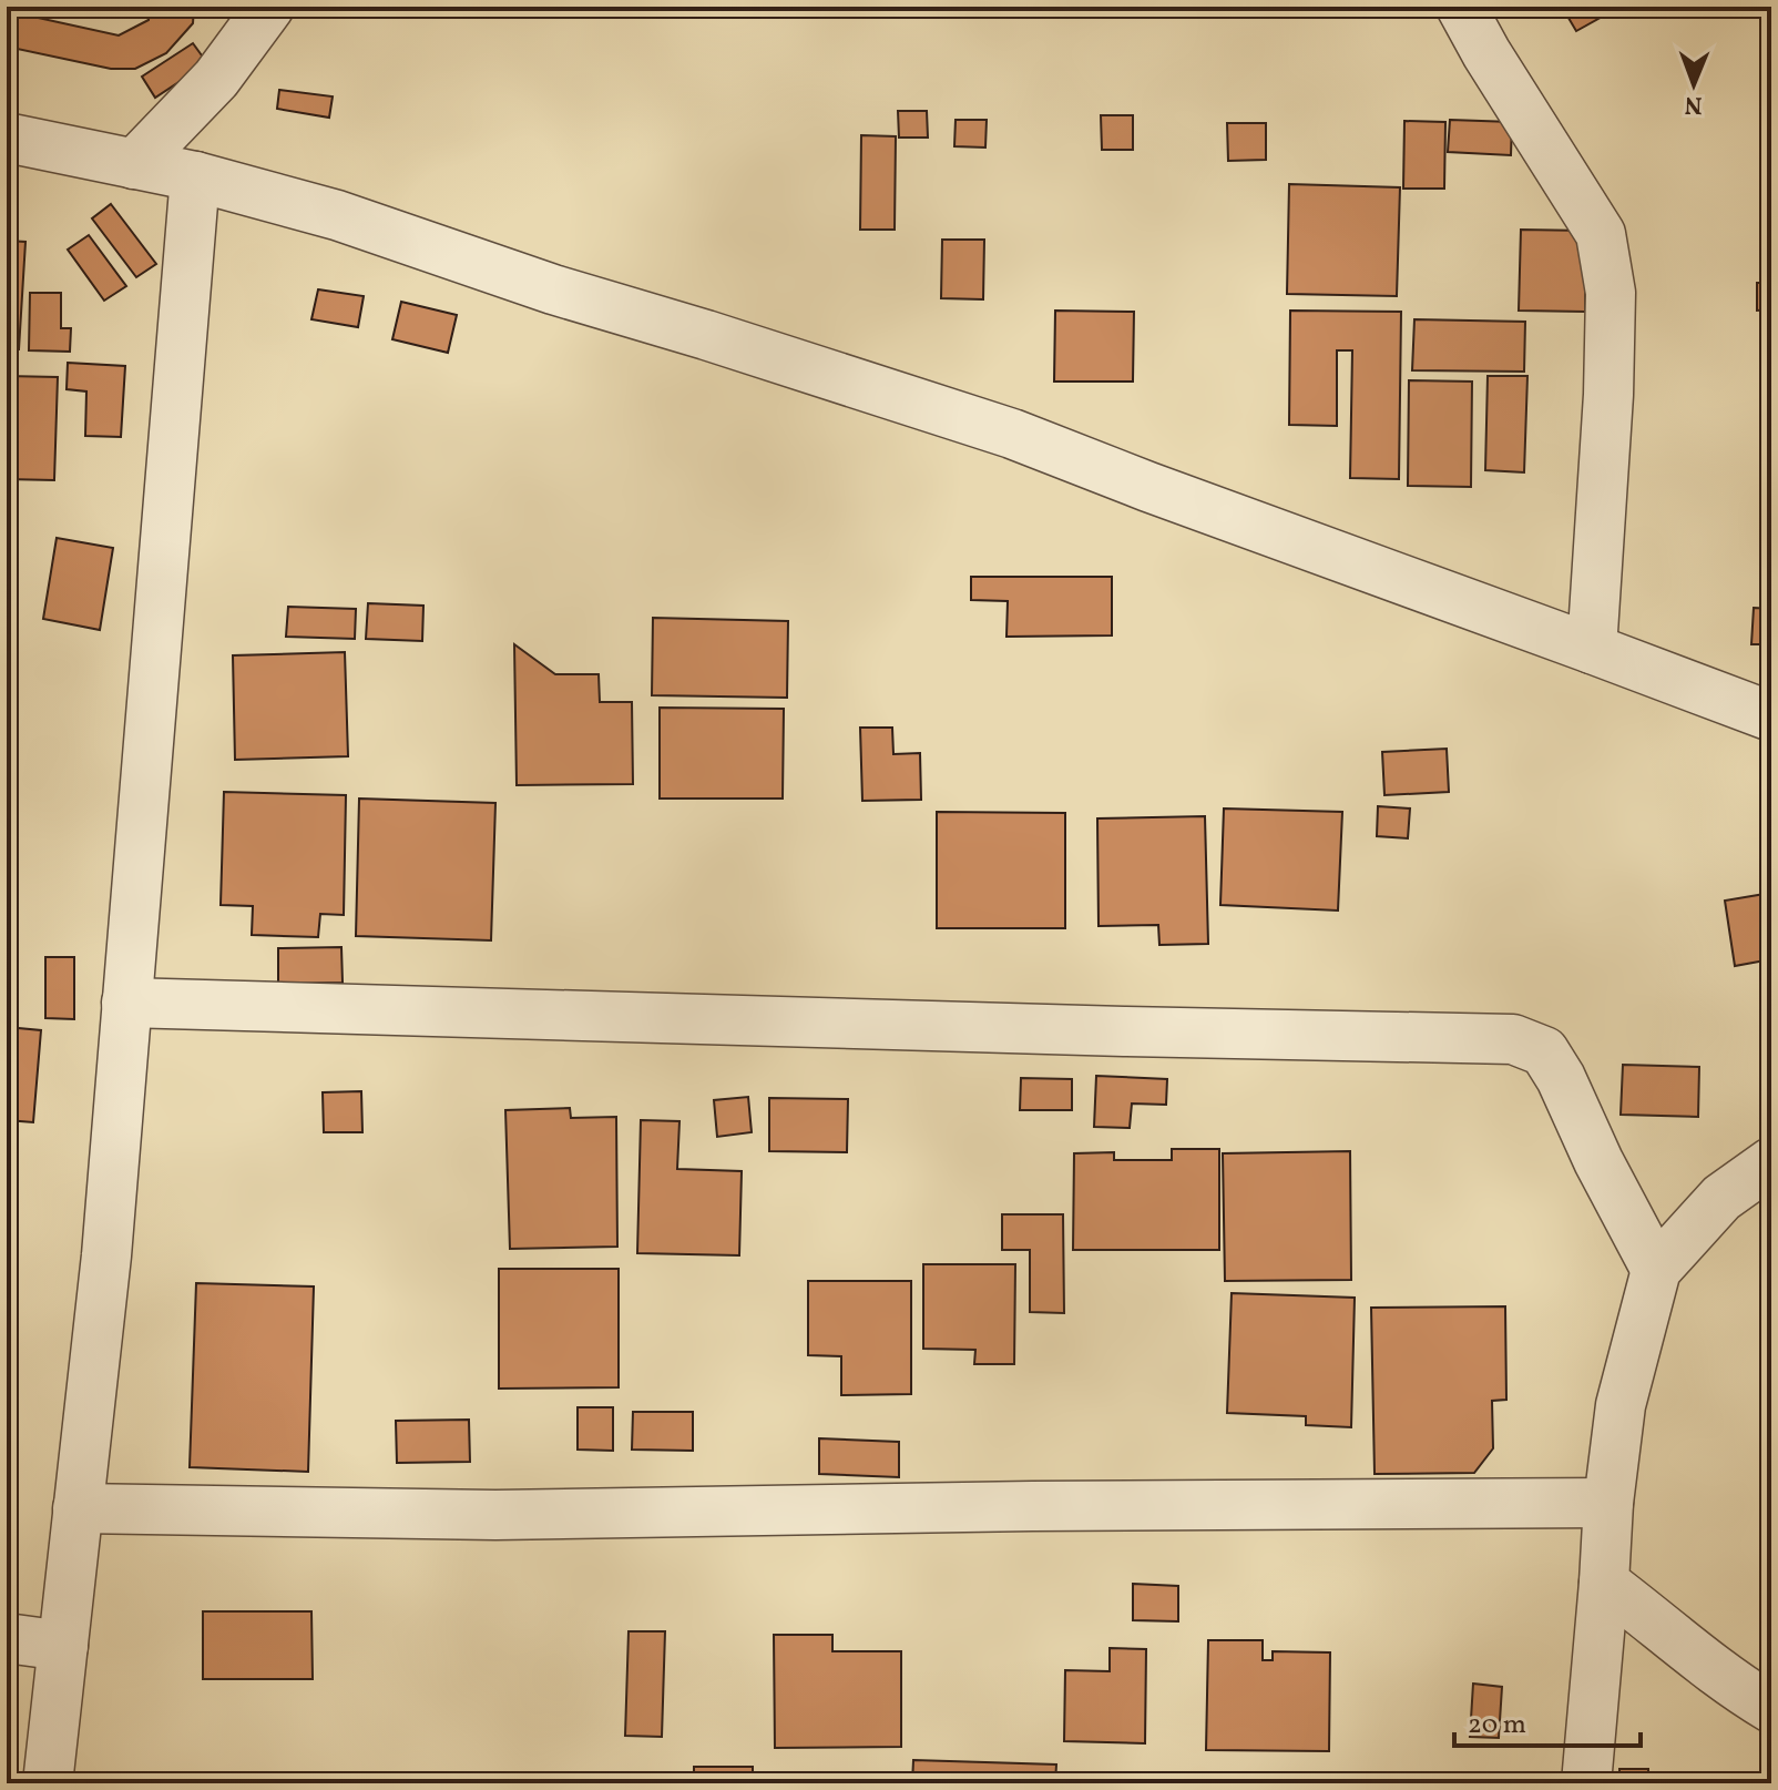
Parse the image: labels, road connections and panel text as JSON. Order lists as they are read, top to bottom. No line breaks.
{"scale_bar":"20 m","north":"bottom"}
